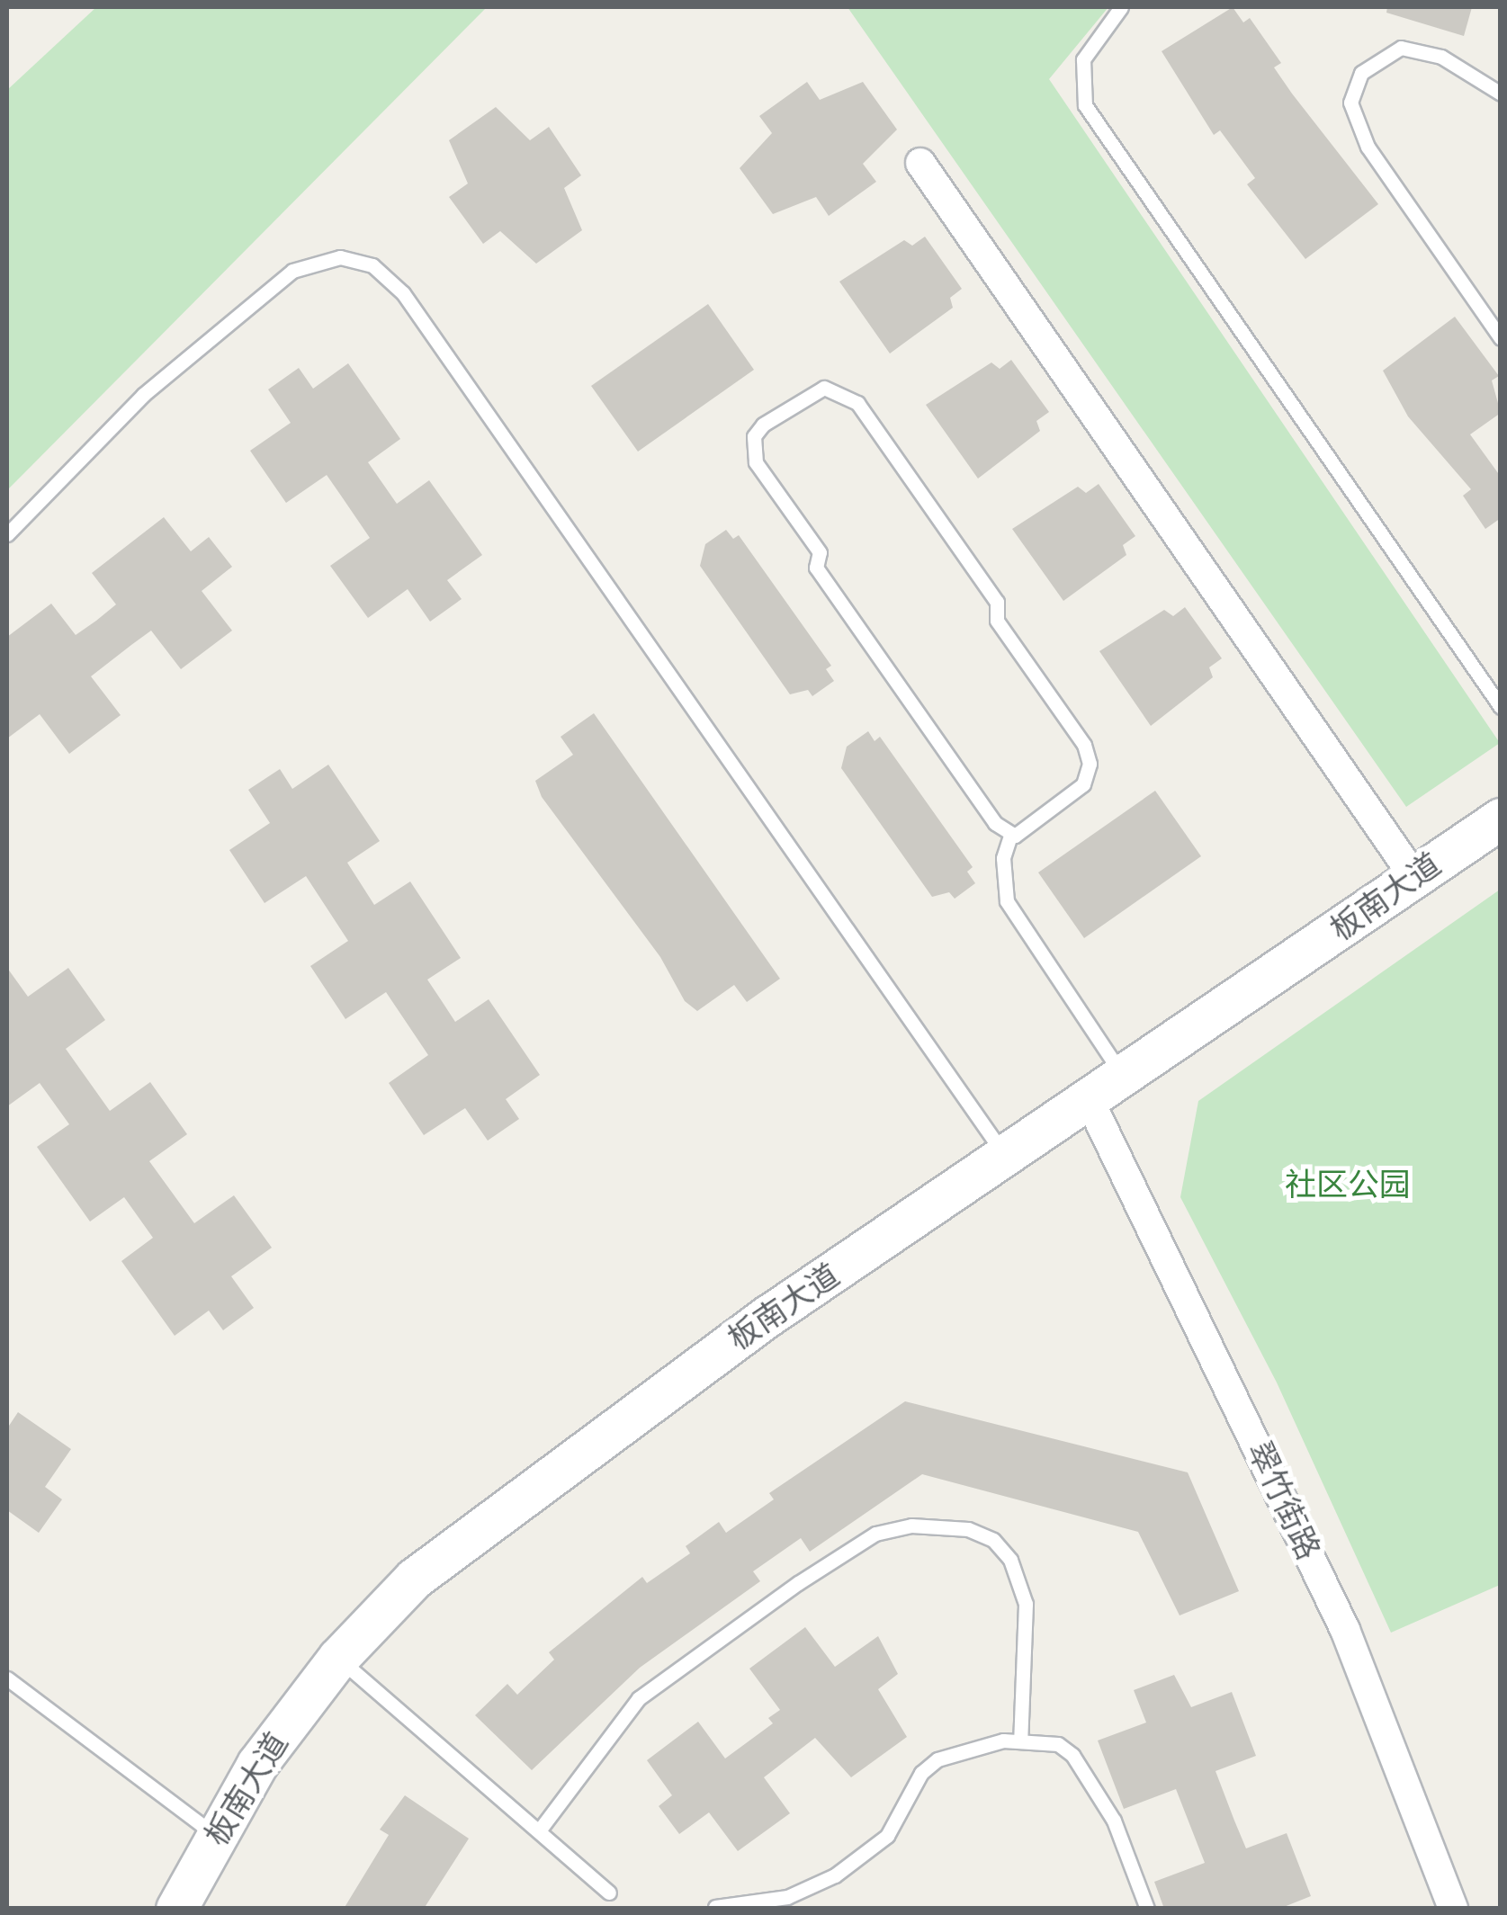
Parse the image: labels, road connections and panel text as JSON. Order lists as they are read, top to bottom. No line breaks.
{"streets":{"main road":["板南大道"],"street":["翠竹街路"]},"crossings":[["板南大道","翠竹街路"]],"parks":["社区公园"]}
